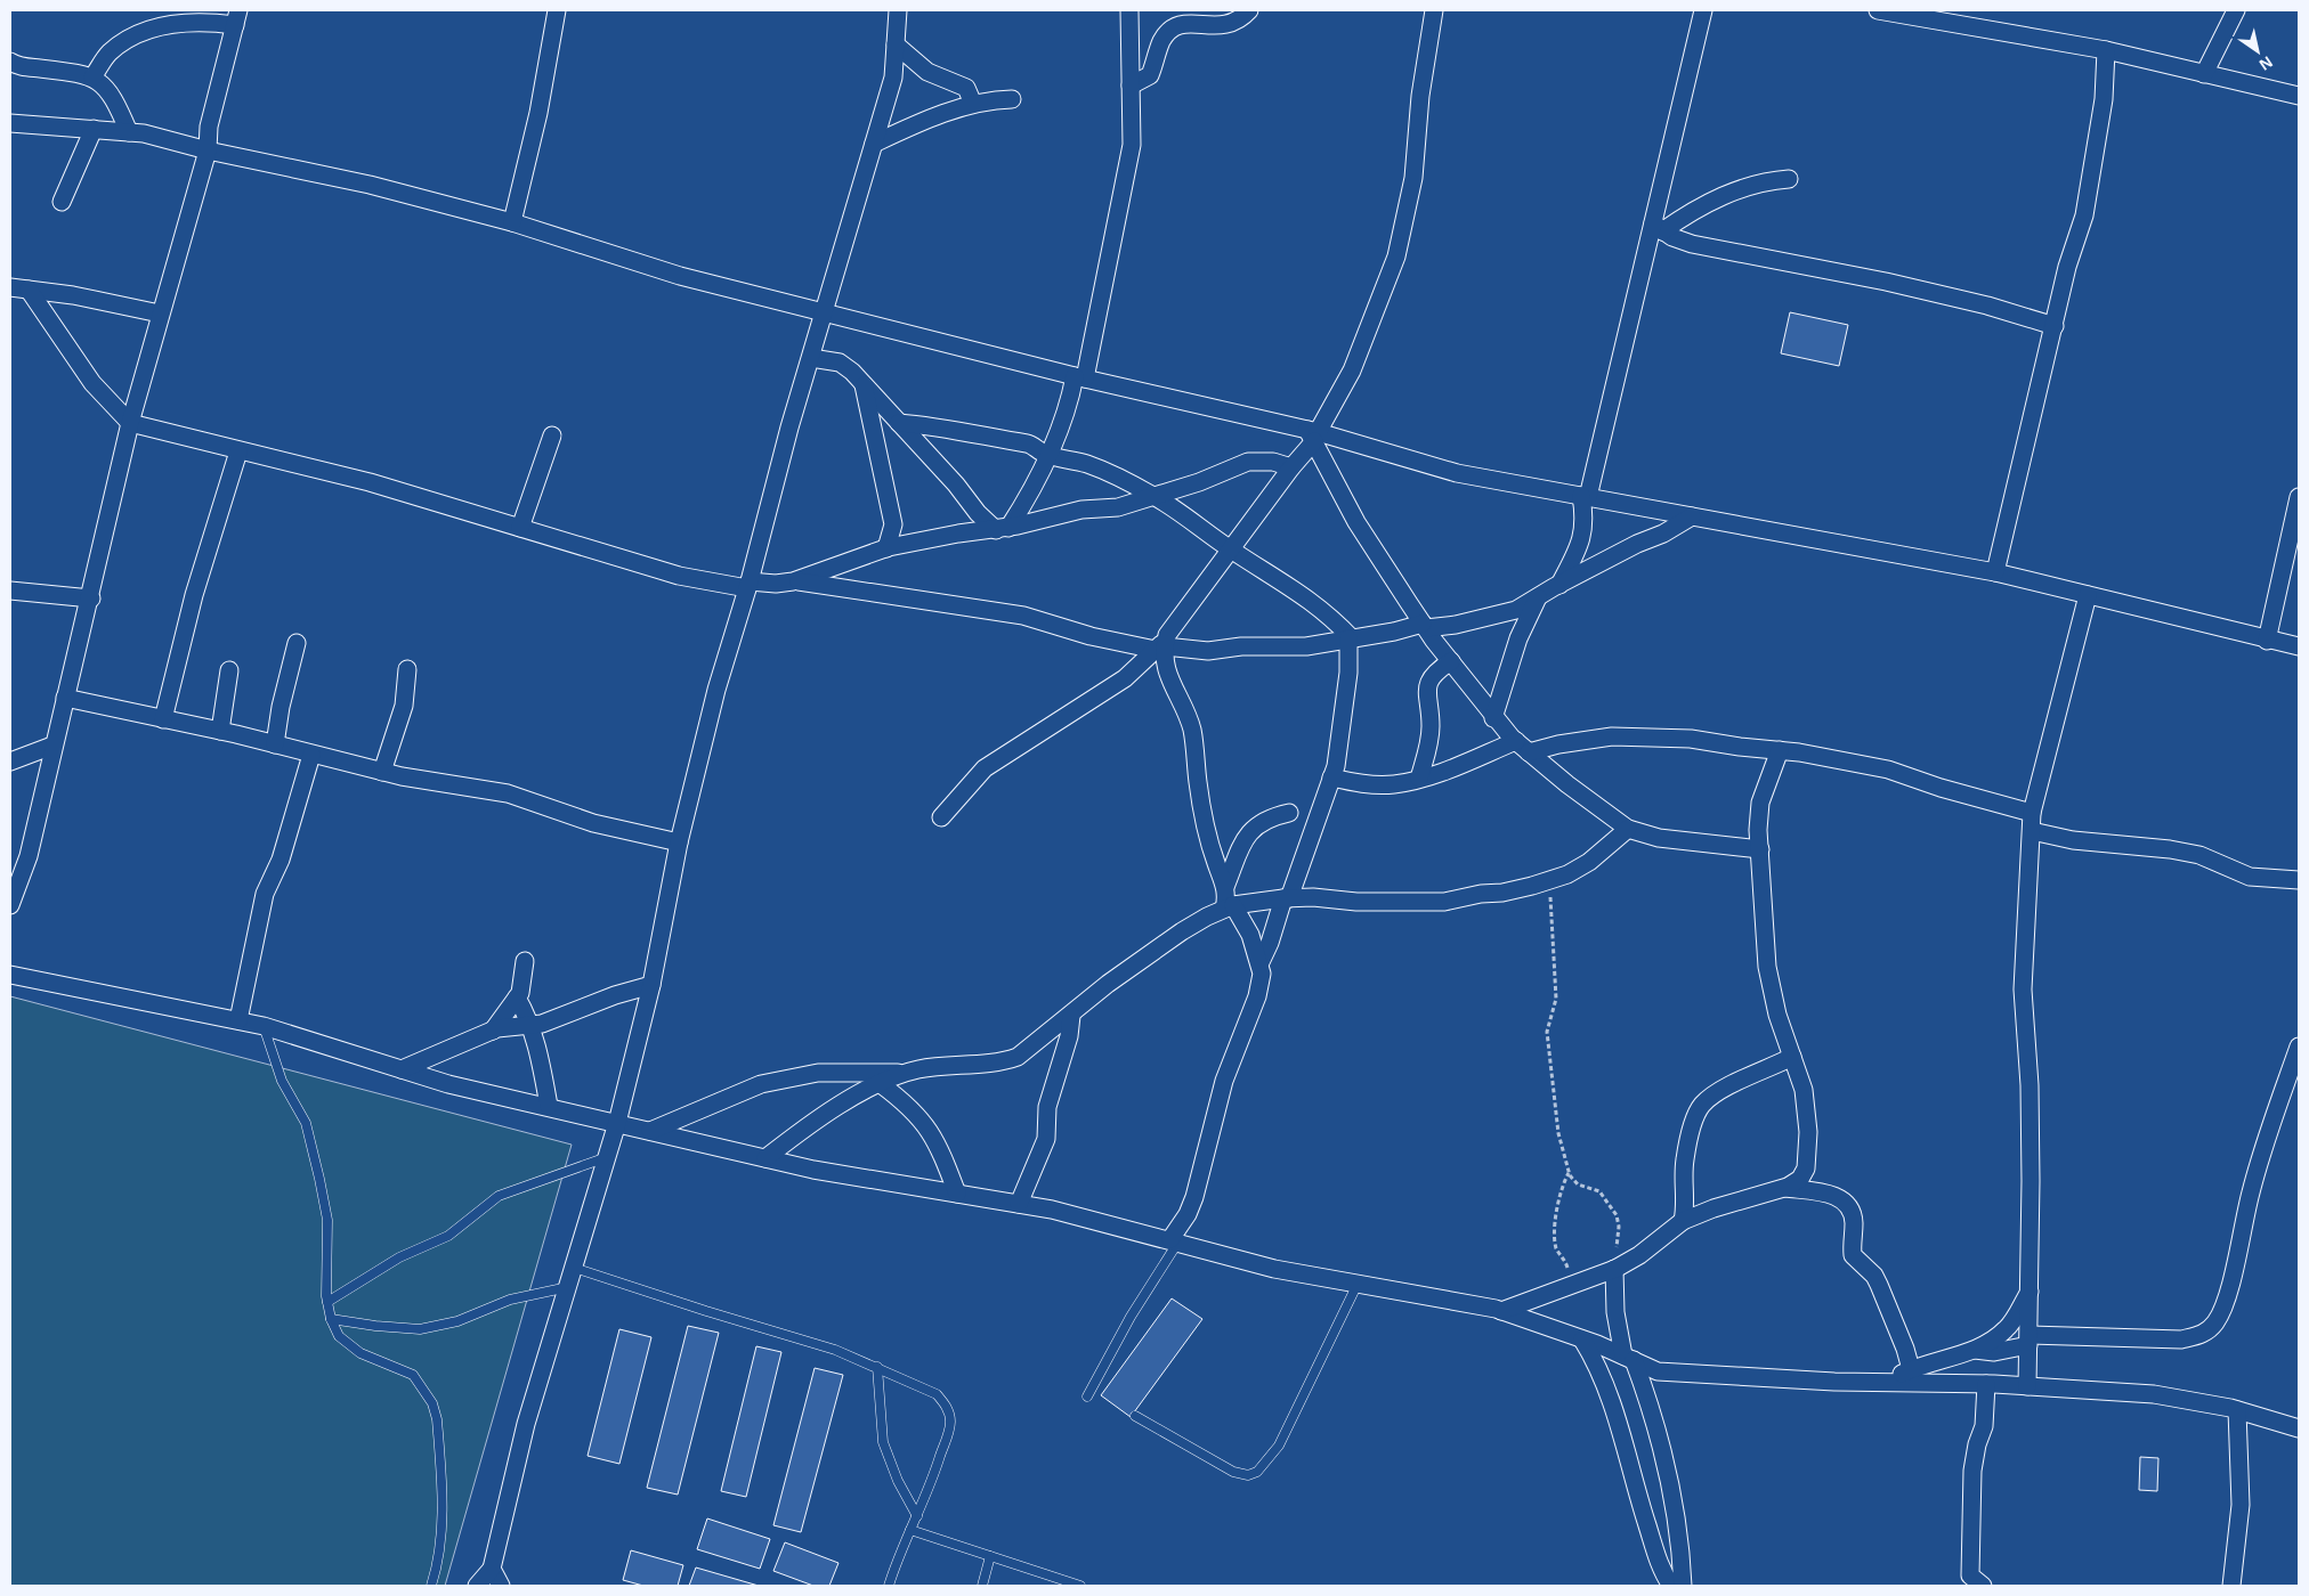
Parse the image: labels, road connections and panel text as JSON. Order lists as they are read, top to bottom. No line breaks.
{"north":"bottom right"}
